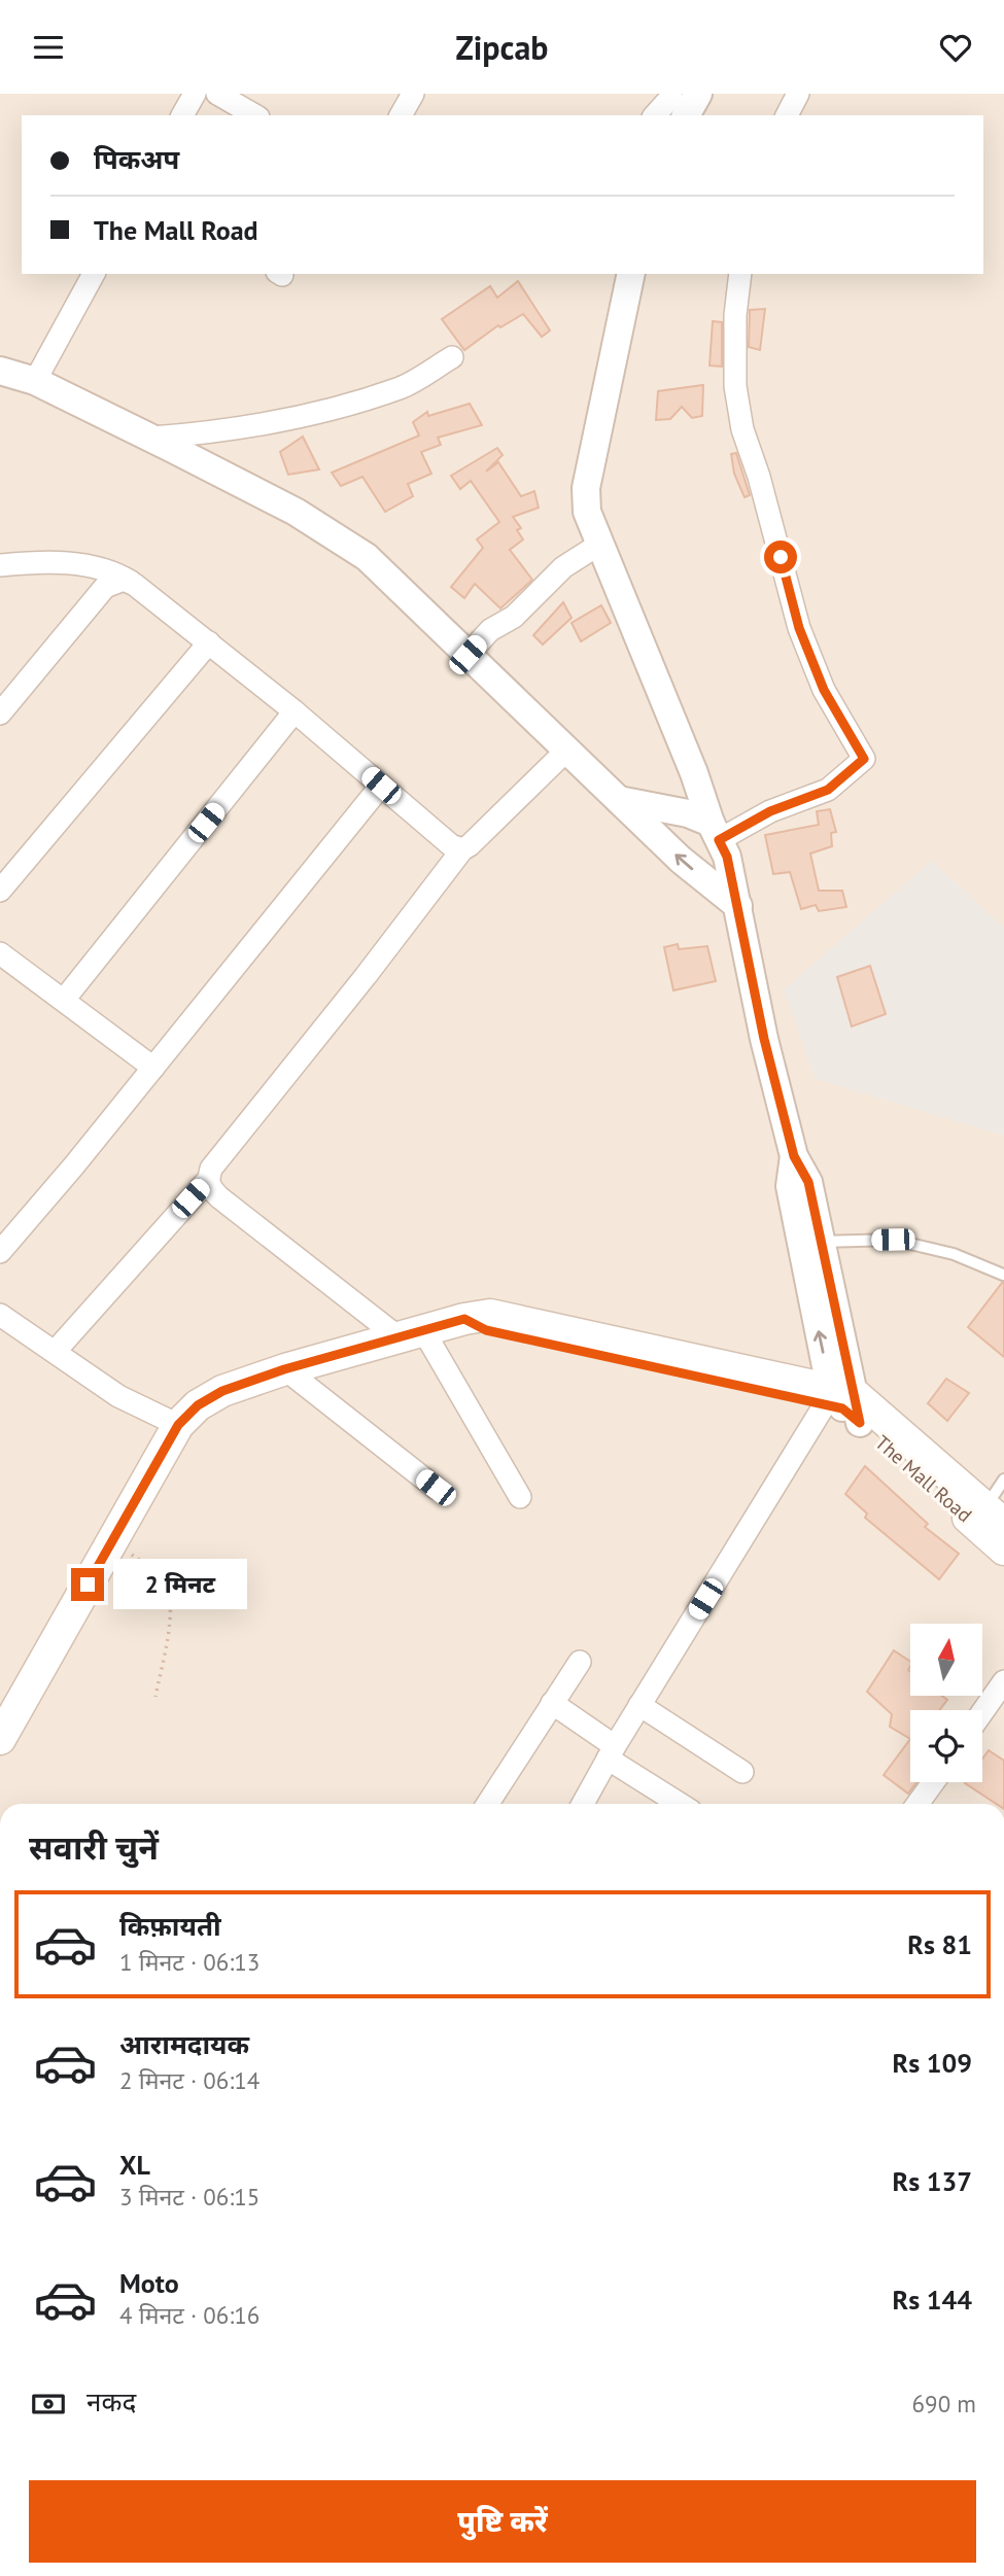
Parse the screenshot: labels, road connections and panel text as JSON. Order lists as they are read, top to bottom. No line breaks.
{"streets":{"main road":["The Mall Road"]},"north":"top","page":{"header":"Zipcab","banner":["पिकअप","The Mall Road"],"bubble":"2 मिनट","heading":"सवारी चुनें","list":[{"name":"किफ़ायती","note":"1 मिनट · 06:13","value":"Rs 81"},{"name":"आरामदायक","note":"2 मिनट · 06:14","value":"Rs 109"},{"name":"XL","note":"3 मिनट · 06:15","value":"Rs 137"},{"name":"Moto","note":"4 मिनट · 06:16","value":"Rs 144"}],"pay":["नकद","690 m"],"buttons":"पुष्टि करें"}}
